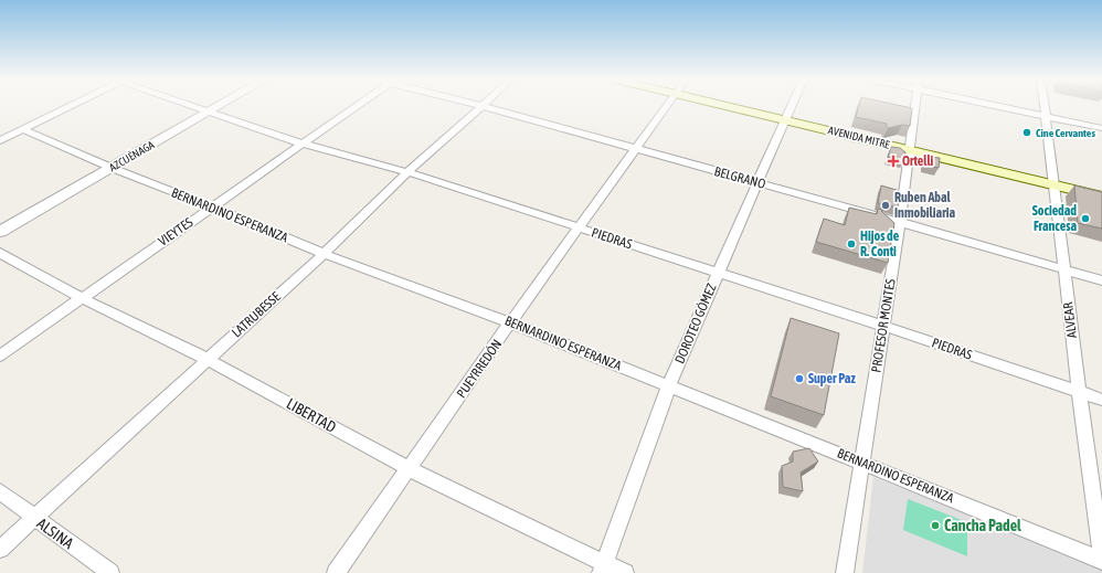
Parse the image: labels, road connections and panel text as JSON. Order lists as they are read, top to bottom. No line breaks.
{"streets":{"main road":["AVENIDA MITRE"],"street":["AZCUÉNAGA","BELGRANO","BERNARDINO ESPERANZA","VIEYTES","PIEDRAS","LATRUBESSE","ALVEAR","DOROTEO GÓMEZ","PROFESOR MONTES","PUEYRREDÓN","LIBERTAD","ALSINA"]},"crossings":[["AVENIDA MITRE","ALVEAR"],["AVENIDA MITRE","DOROTEO GÓMEZ"],["AVENIDA MITRE","PROFESOR MONTES"],["AZCUÉNAGA","BERNARDINO ESPERANZA"],["AZCUÉNAGA","PIEDRAS"],["BELGRANO","LATRUBESSE"],["BELGRANO","ALVEAR"],["BELGRANO","DOROTEO GÓMEZ"],["BELGRANO","PROFESOR MONTES"],["BELGRANO","PUEYRREDÓN"],["BERNARDINO ESPERANZA","VIEYTES"],["BERNARDINO ESPERANZA","LATRUBESSE"],["BERNARDINO ESPERANZA","ALVEAR"],["BERNARDINO ESPERANZA","DOROTEO GÓMEZ"],["BERNARDINO ESPERANZA","PROFESOR MONTES"],["BERNARDINO ESPERANZA","PUEYRREDÓN"],["VIEYTES","PIEDRAS"],["VIEYTES","LIBERTAD"],["PIEDRAS","LATRUBESSE"],["PIEDRAS","ALVEAR"],["PIEDRAS","DOROTEO GÓMEZ"],["PIEDRAS","PROFESOR MONTES"],["PIEDRAS","PUEYRREDÓN"],["LATRUBESSE","LIBERTAD"],["LATRUBESSE","ALSINA"],["DOROTEO GÓMEZ","LIBERTAD"],["PUEYRREDÓN","LIBERTAD"]],"places":{"other":["Cine Cervantes","Ruben Abal Inmobiliaria","Sociedad Francesa","Hijos de R. Conti","Super Paz","Cancha Padel"],"health":["Ortelli"]}}
